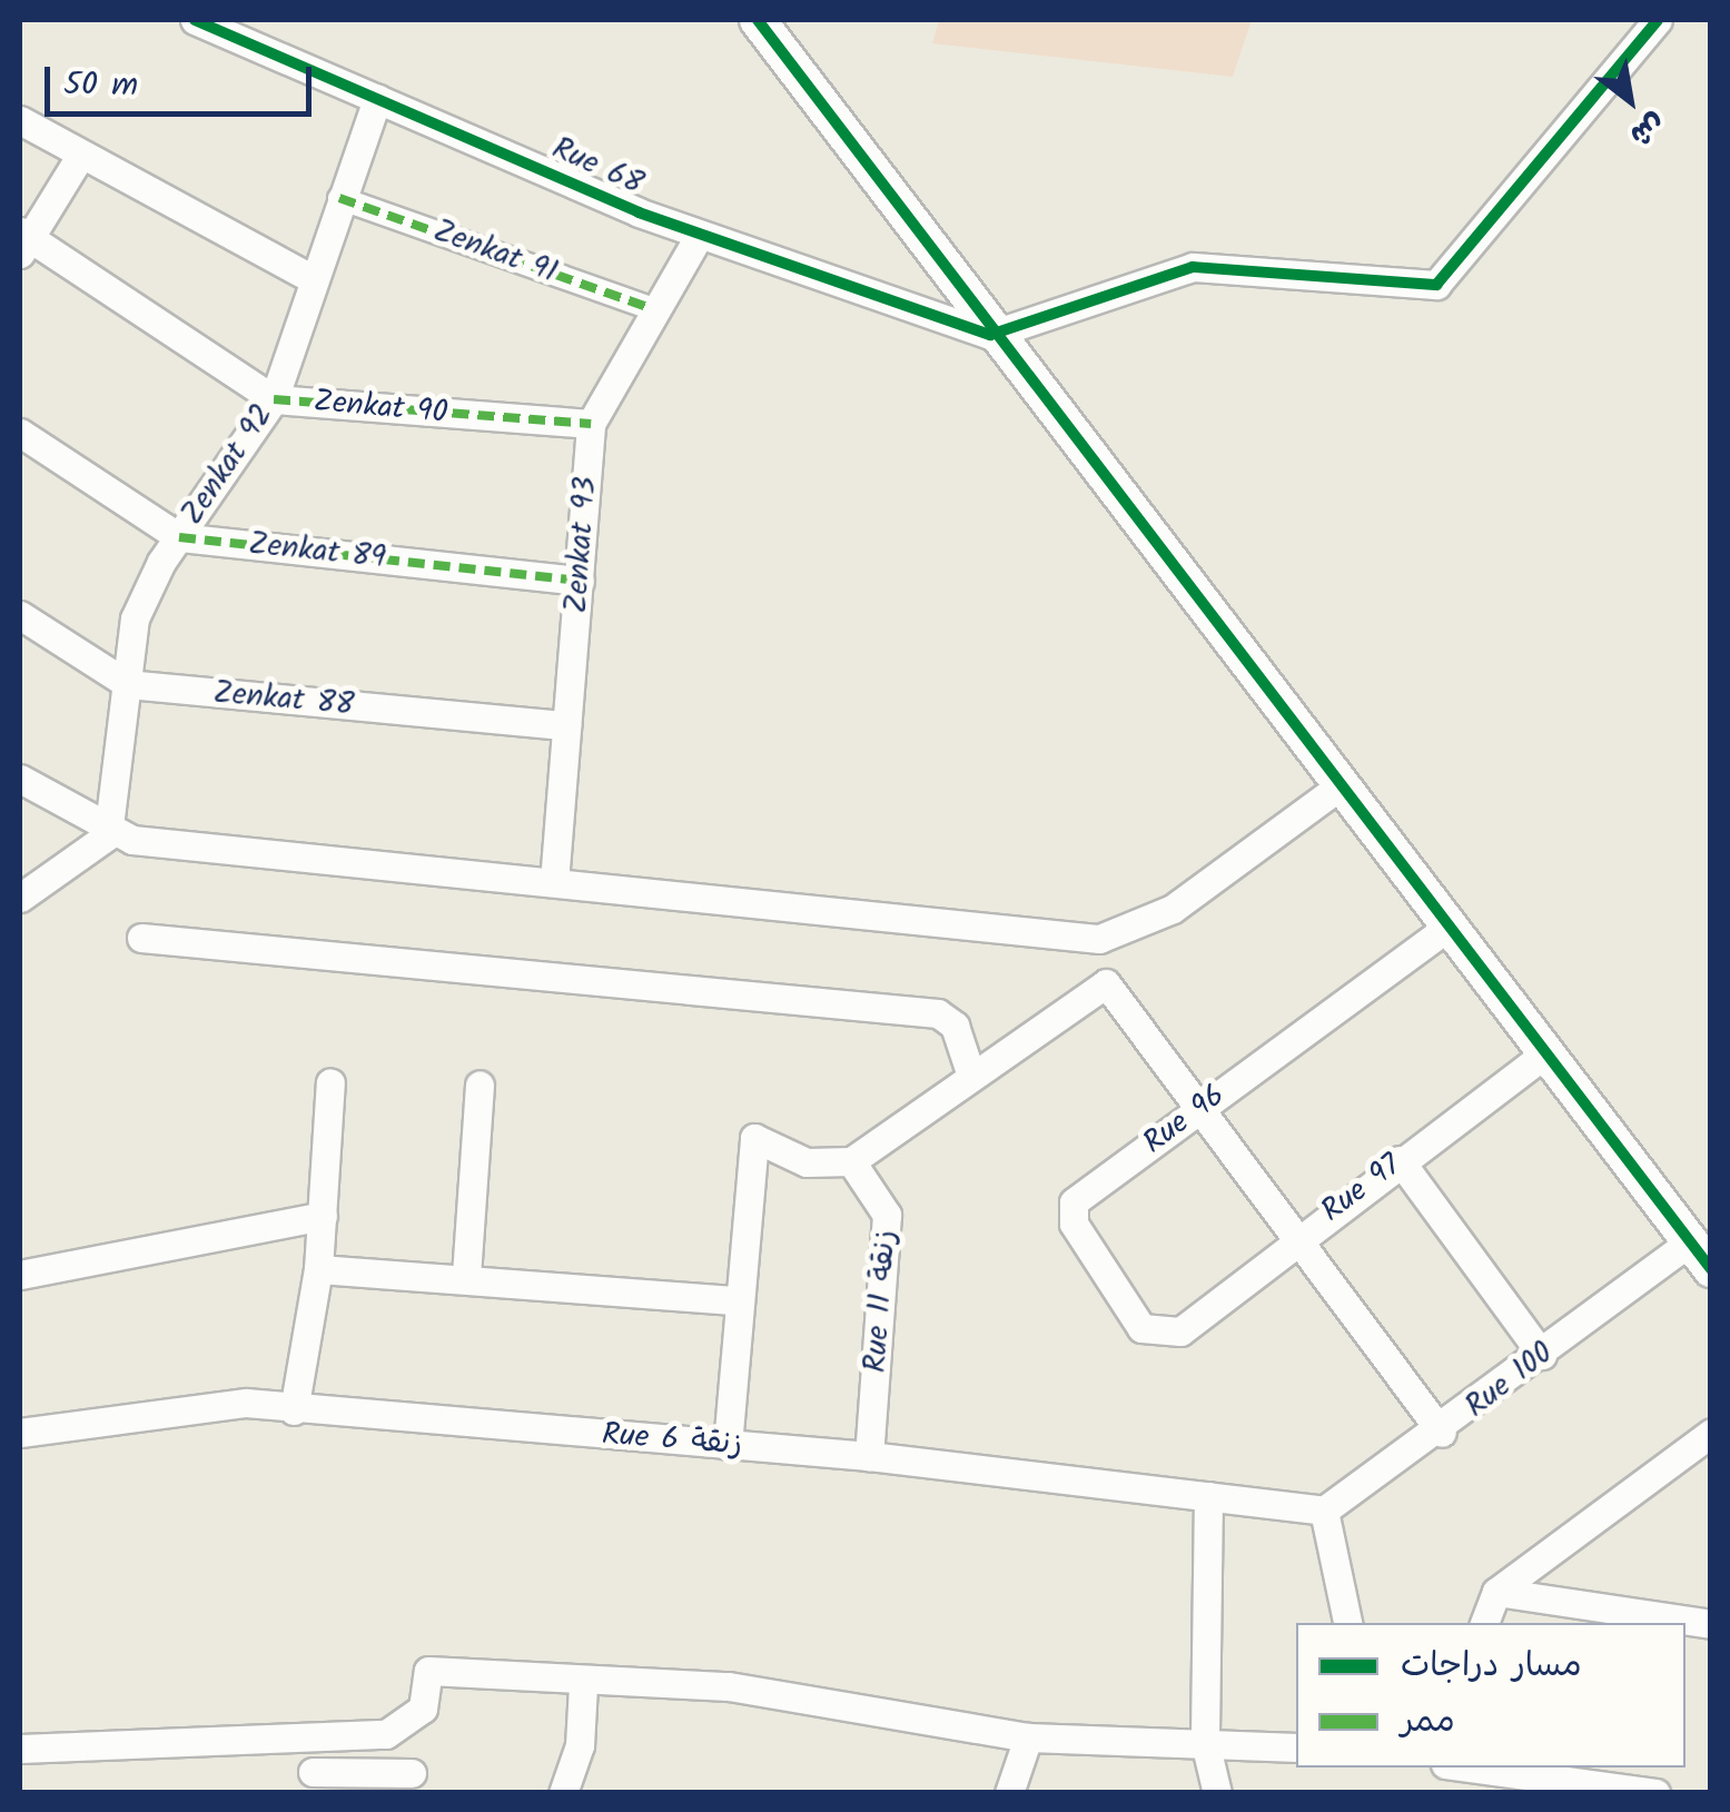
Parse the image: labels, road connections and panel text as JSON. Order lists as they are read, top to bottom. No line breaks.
{"streets":{"street":["Rue 68","Zenkat 91","Zenkat 90","Zenkat 92","Zenkat 93","Zenkat 89","Zenkat 88","Rue 96","Rue 97","Rue 11 زنقة","Rue 100","Rue 6 زنقة"]},"crossings":[["Rue 68","Zenkat 92"],["Rue 68","Zenkat 93"],["Zenkat 91","Zenkat 92"],["Zenkat 91","Zenkat 93"],["Zenkat 90","Zenkat 92"],["Zenkat 90","Zenkat 93"],["Zenkat 92","Zenkat 89"],["Zenkat 92","Zenkat 88"],["Zenkat 93","Zenkat 89"],["Zenkat 93","Zenkat 88"],["Rue 96","Rue 97"],["Rue 11 زنقة","Rue 6 زنقة"],["Rue 100","Rue 6 زنقة"]],"legend":["مسار دراجات","ممر"],"scale_bar":"50 m","north":"bottom right"}
